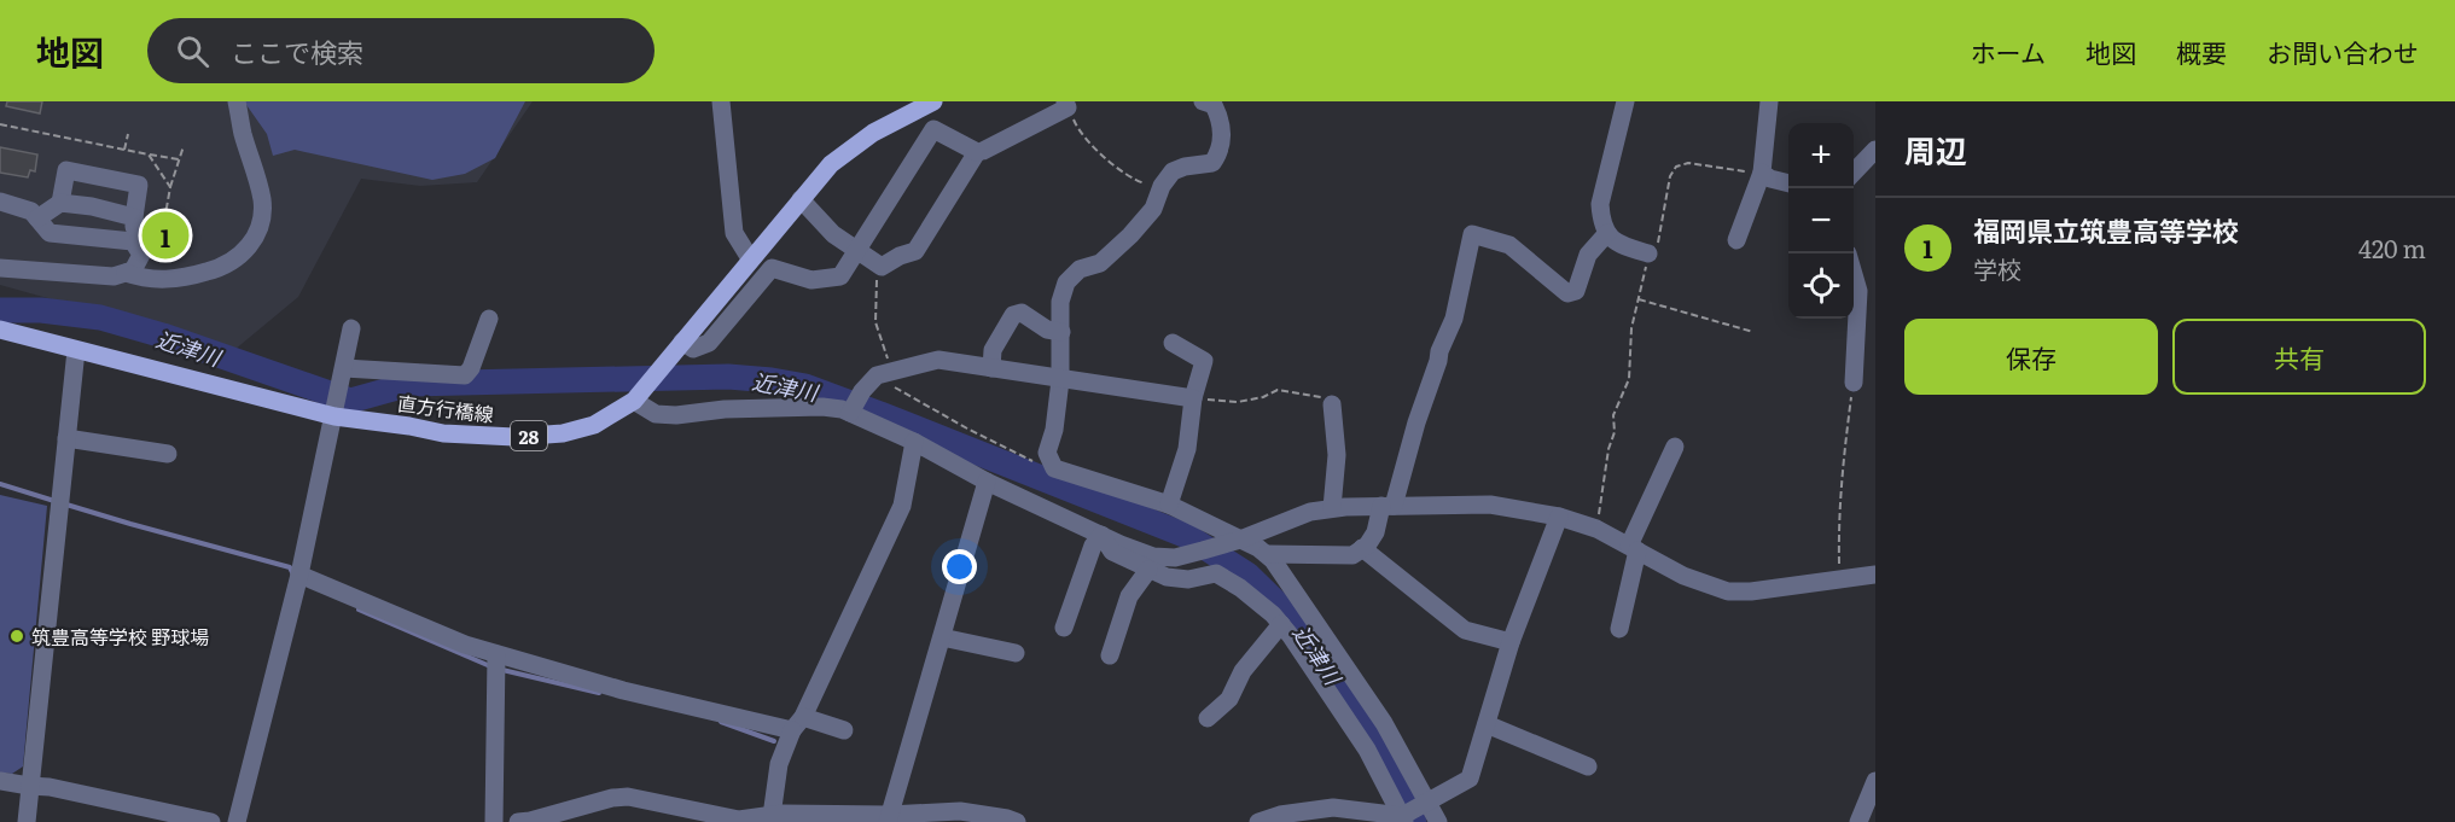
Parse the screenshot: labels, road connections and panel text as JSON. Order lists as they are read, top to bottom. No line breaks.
{"streets":{"main road":["直方行橋線","28"]},"water":["近津川"],"places":["筑豊高等学校 野球場"],"page":{"header":"地図","search":"ここで検索","nav":["ホーム","地図","概要","お問い合わせ"],"heading":"周辺","map_buttons":["+","−"],"list":[{"mark":"1","name":"福岡県立筑豊高等学校","note":"学校","value":"420 m"}],"pins":"1","buttons":["保存","共有"]}}
